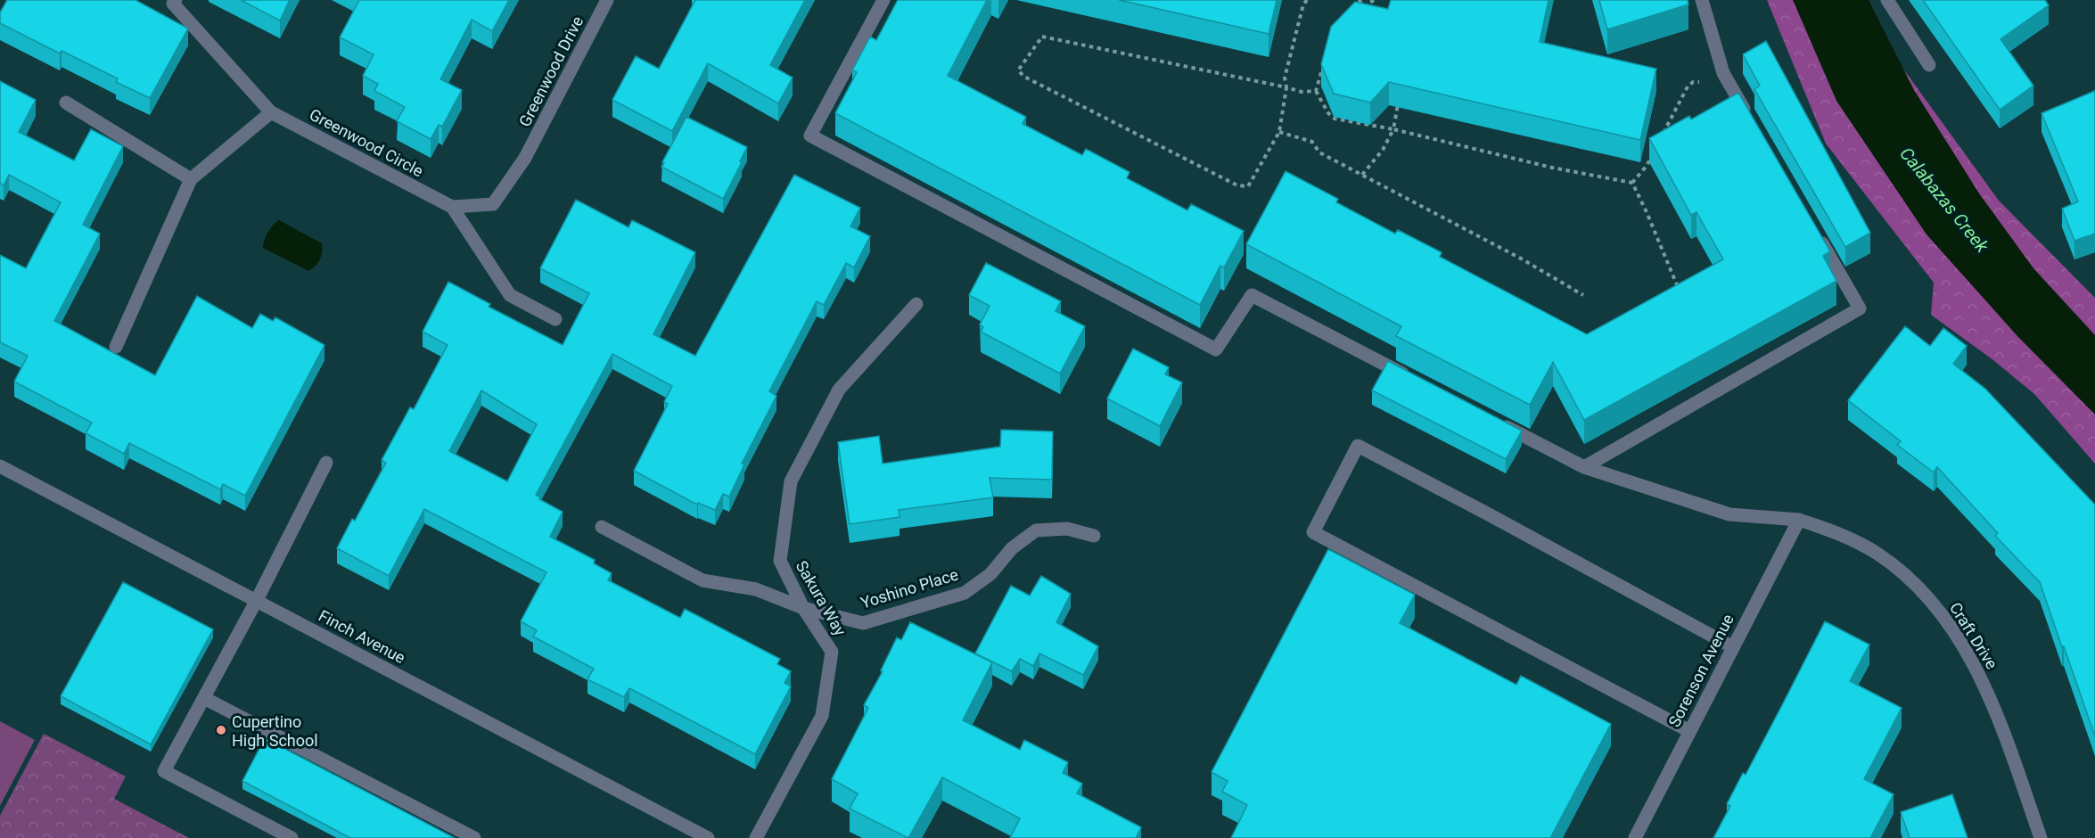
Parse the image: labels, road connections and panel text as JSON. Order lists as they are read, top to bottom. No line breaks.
{"streets":{"street":["Greenwood Drive","Greenwood Circle","Yoshino Place","Sakura Way","Craft Drive","Finch Avenue","Sorenson Avenue"]},"crossings":[["Greenwood Drive","Greenwood Circle"],["Yoshino Place","Sakura Way"],["Craft Drive","Sorenson Avenue"]],"water":["Calabazas Creek"],"places":["Cupertino High School"]}
